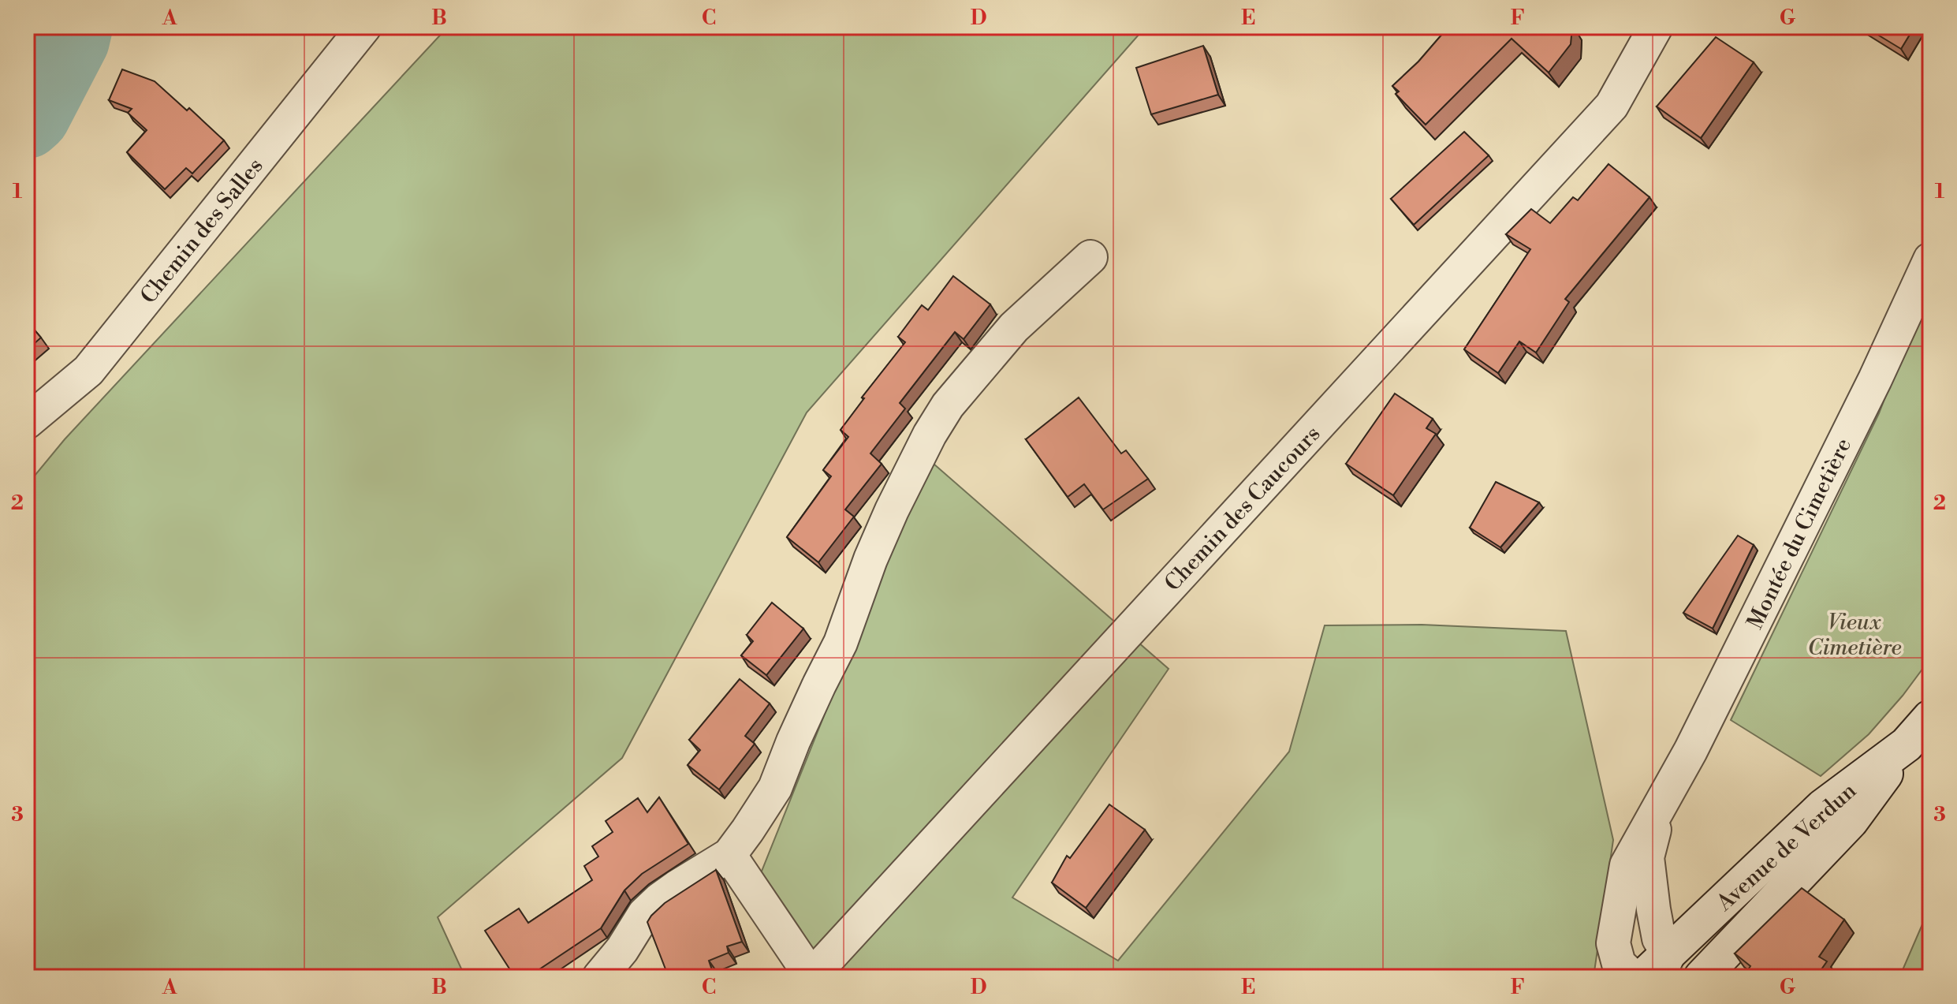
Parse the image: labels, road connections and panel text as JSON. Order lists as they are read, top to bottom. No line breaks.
{"streets":{"main road":["Avenue de Verdun"],"street":["Chemin des Salles","Chemin des Caucours","Montée du Cimetière"]},"crossings":[["Montée du Cimetière","Avenue de Verdun"]],"parks":["Vieux Cimetière"],"grid":{"columns":["A","B","C","D","E","F","G"],"rows":["1","2","3"]}}
